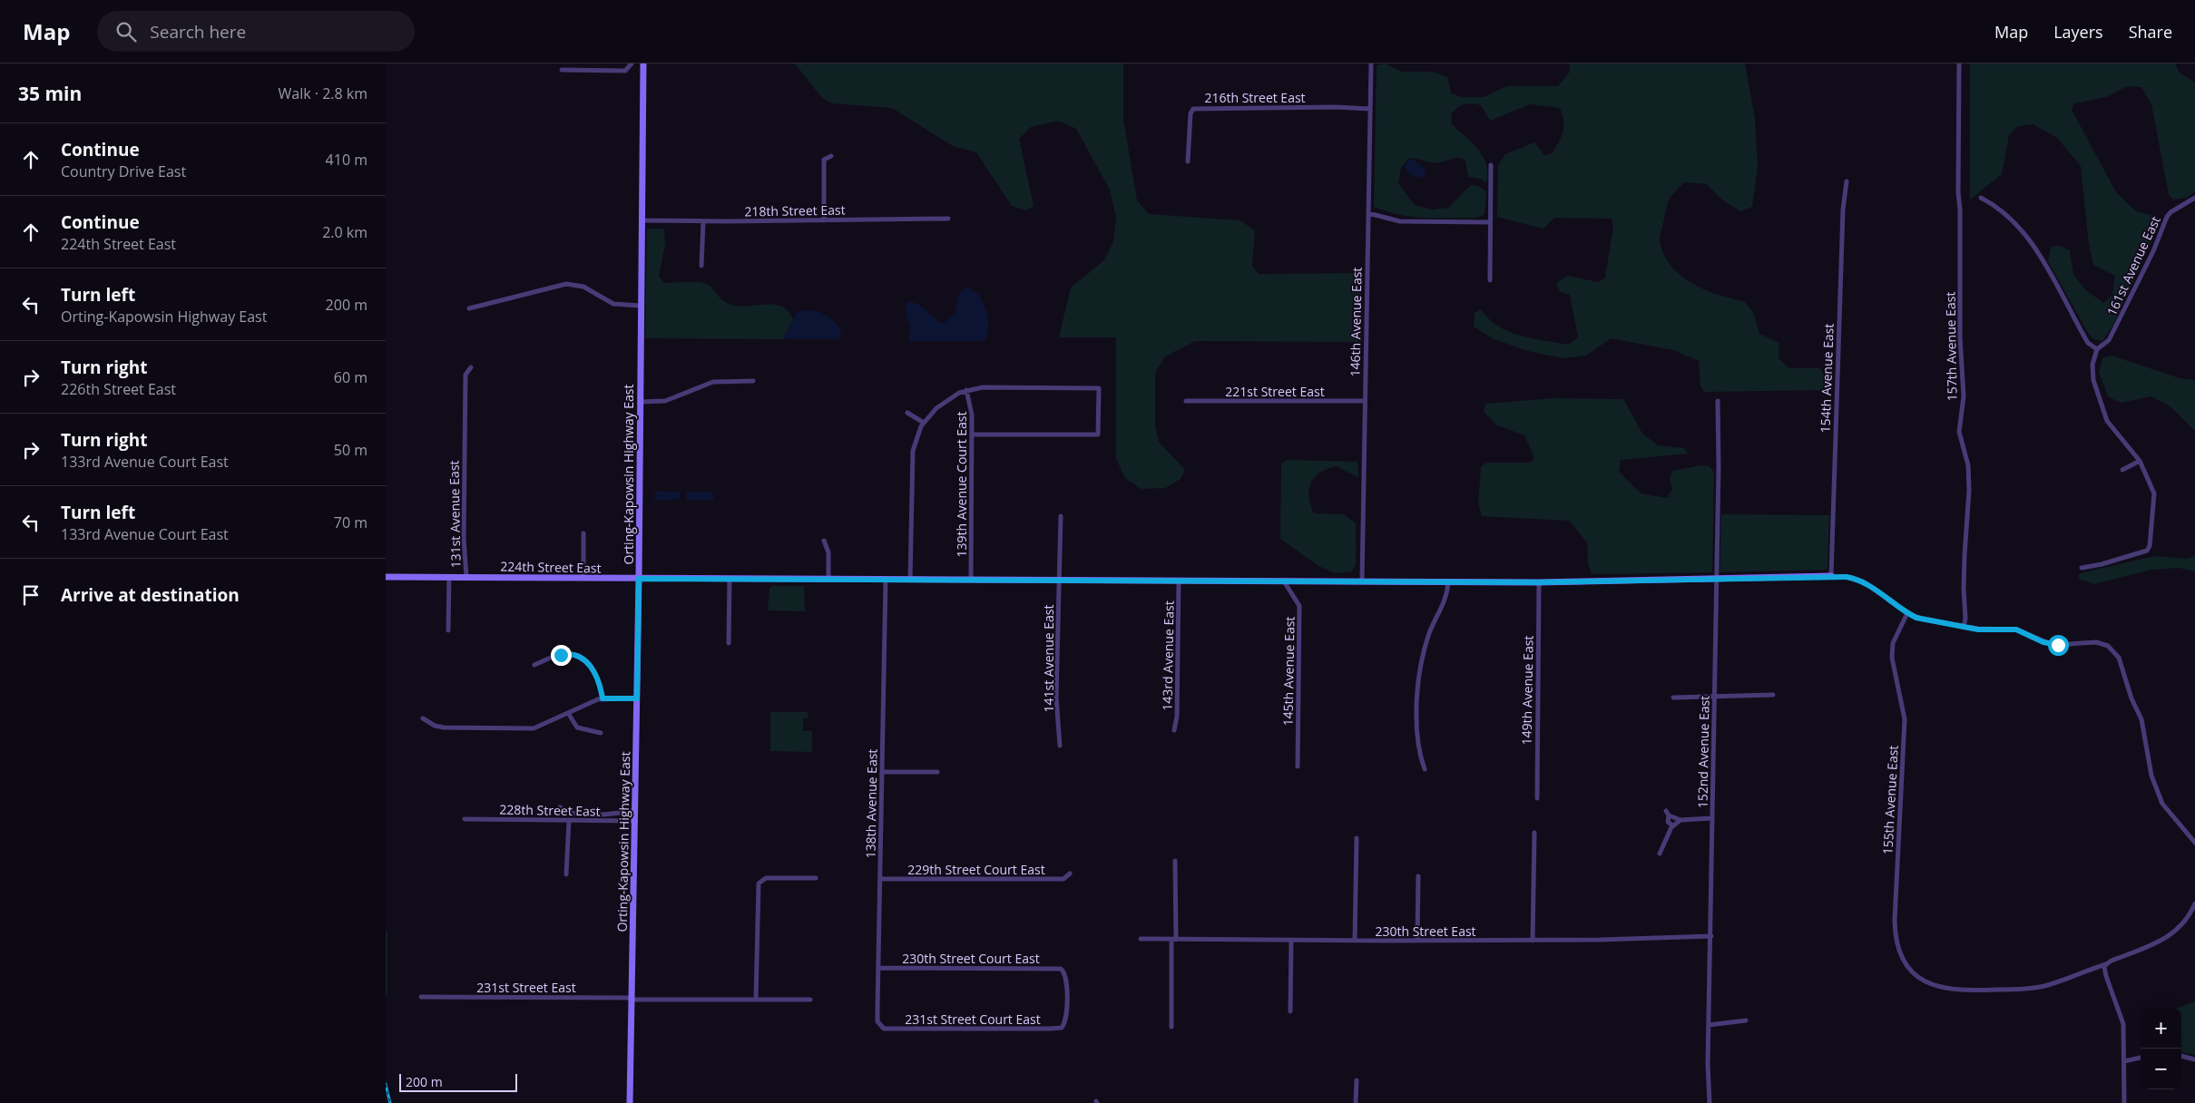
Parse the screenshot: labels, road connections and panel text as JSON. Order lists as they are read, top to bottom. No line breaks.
{"streets":{"main road":["Orting-Kapowsin Highway East","224th Street East"],"street":["216th Street East","218th Street East","161st Avenue East","146th Avenue East","157th Avenue East","154th Avenue East","221st Street East","139th Avenue Court East","131st Avenue East","143rd Avenue East","141st Avenue East","145th Avenue East","149th Avenue East","152nd Avenue East","155th Avenue East","138th Avenue East","228th Street East","229th Street Court East","230th Street East","230th Street Court East","231st Street East","231st Street Court East"]},"crossings":[["216th Street East","146th Avenue East"],["218th Street East","Orting-Kapowsin Highway East"],["146th Avenue East","221st Street East"],["146th Avenue East","224th Street East"],["154th Avenue East","224th Street East"],["Orting-Kapowsin Highway East","224th Street East"],["Orting-Kapowsin Highway East","228th Street East"],["Orting-Kapowsin Highway East","231st Street East"],["139th Avenue Court East","224th Street East"],["131st Avenue East","224th Street East"],["224th Street East","143rd Avenue East"],["224th Street East","141st Avenue East"],["224th Street East","145th Avenue East"],["224th Street East","149th Avenue East"],["224th Street East","152nd Avenue East"],["224th Street East","138th Avenue East"],["152nd Avenue East","230th Street East"],["138th Avenue East","229th Street Court East"],["138th Avenue East","230th Street Court East"],["138th Avenue East","231st Street Court East"],["230th Street Court East","231st Street Court East"]],"scale_bar":"200 m","page":{"header":"Map","search":"Search here","nav":["Map","Layers","Share"],"heading":["35 min","Walk · 2.8 km"],"list":[["Continue","Country Drive East","410 m"],["Continue","224th Street East","2.0 km"],["Turn left","Orting-Kapowsin Highway East","200 m"],["Turn right","226th Street East","60 m"],["Turn right","133rd Avenue Court East","50 m"],["Turn left","133rd Avenue Court East","70 m"],"Arrive at destination"],"map_buttons":["+","−"],"scale":"200 m"}}
